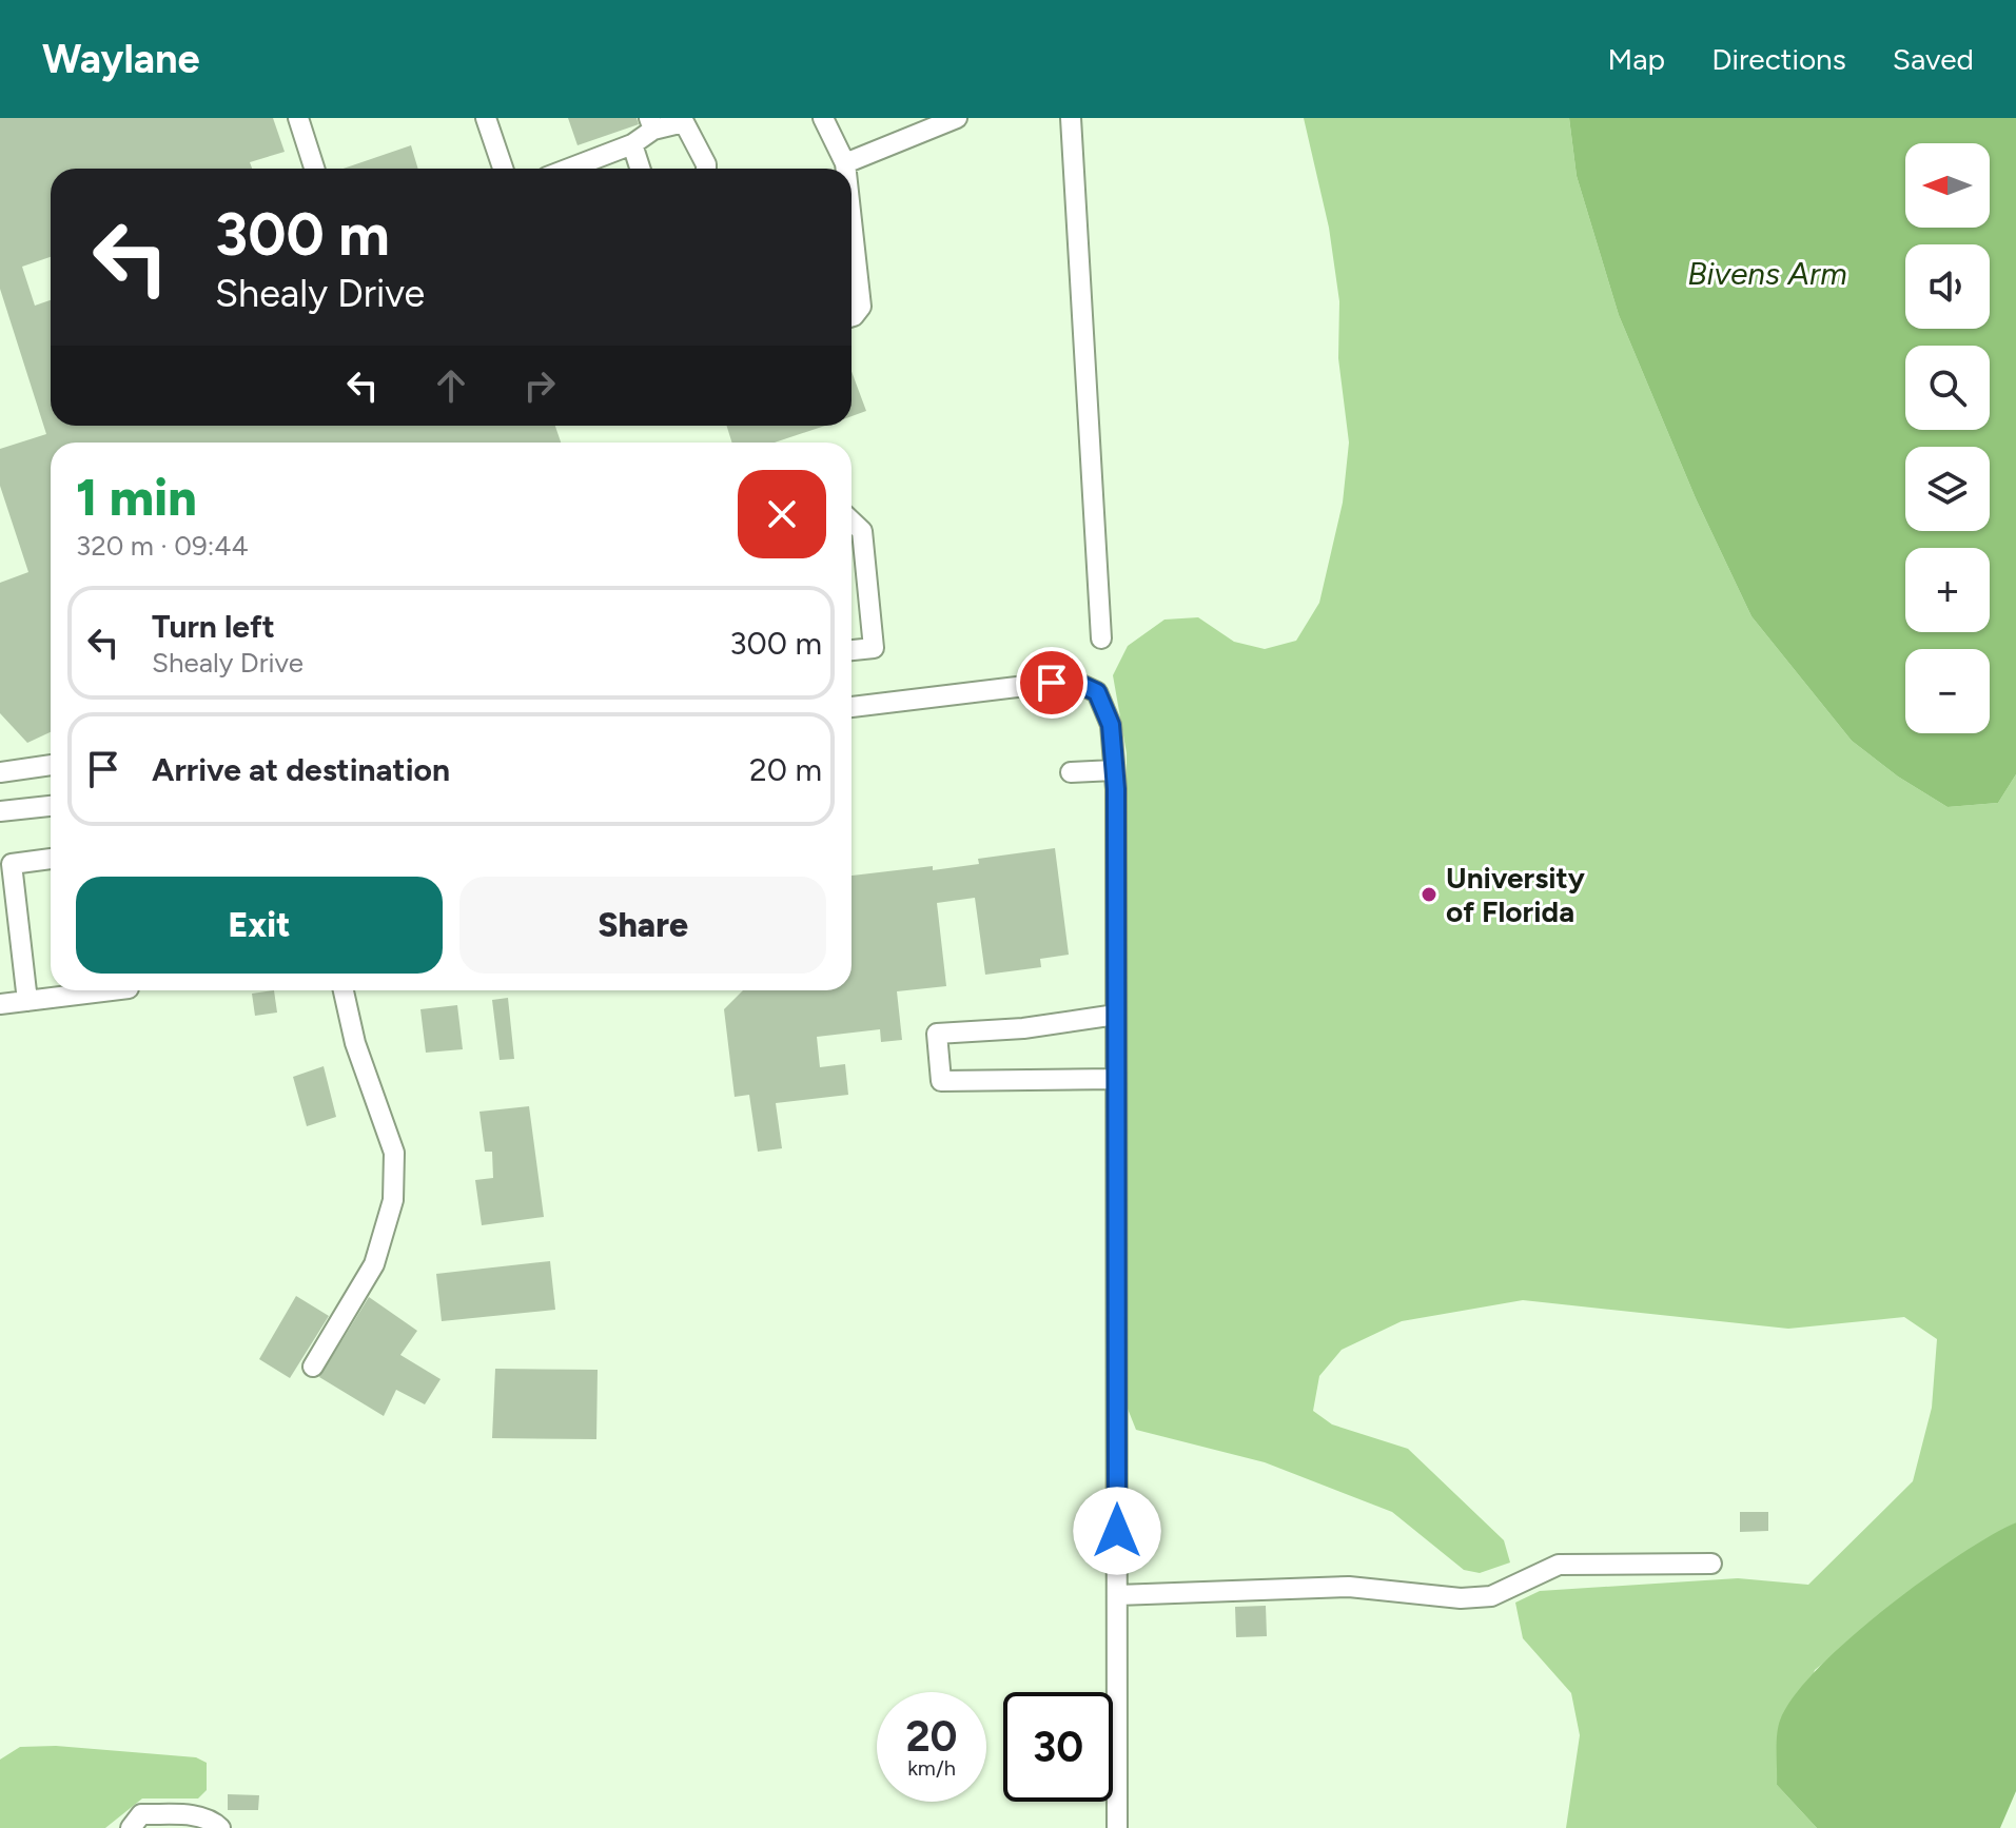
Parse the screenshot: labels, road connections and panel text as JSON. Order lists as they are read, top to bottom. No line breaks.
{"water":["Bivens Arm"],"places":["University of Florida"],"north":"left","page":{"header":"Waylane","nav":["Map","Directions","Saved"],"map_buttons":["+","−"],"turn":["300 m","Shealy Drive"],"heading":["1 min","320 m · 09:44"],"list":[{"name":"Turn left","note":"Shealy Drive","value":"300 m"},{"name":"Arrive at destination","value":"20 m"}],"buttons":["Exit","Share"],"speed":"20 km/h","limit":"30"}}
